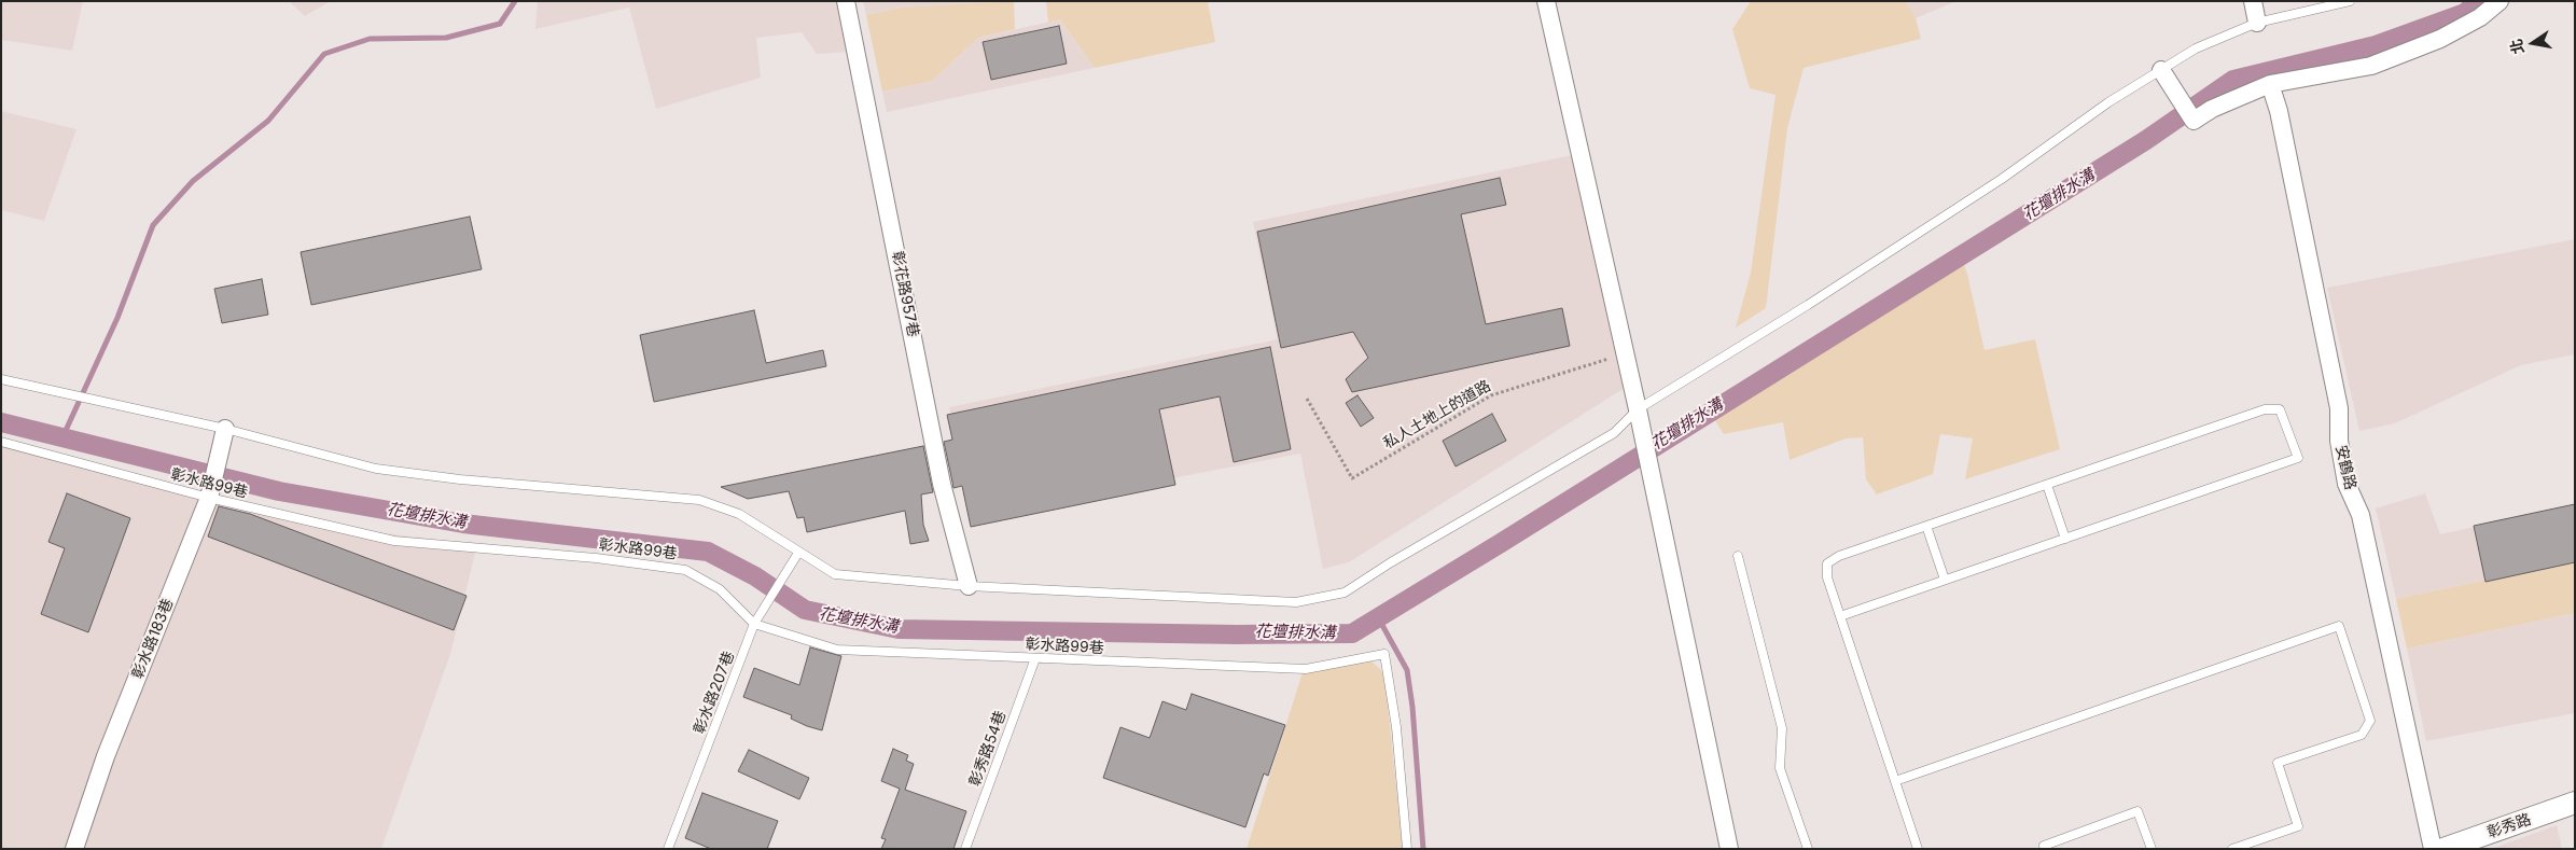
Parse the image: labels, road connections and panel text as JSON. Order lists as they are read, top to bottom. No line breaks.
{"streets":{"street":["彰花路957巷","安鶴路","彰水路183巷","彰秀路"],"lane":["彰水路99巷","彰水路207巷","彰秀路54巷"],"path":["私人土地上的道路"]},"crossings":[["彰水路99巷","彰水路183巷"],["彰水路99巷","彰水路207巷"],["彰水路99巷","彰秀路54巷"]],"water":["花壇排水溝"],"north":"left"}
